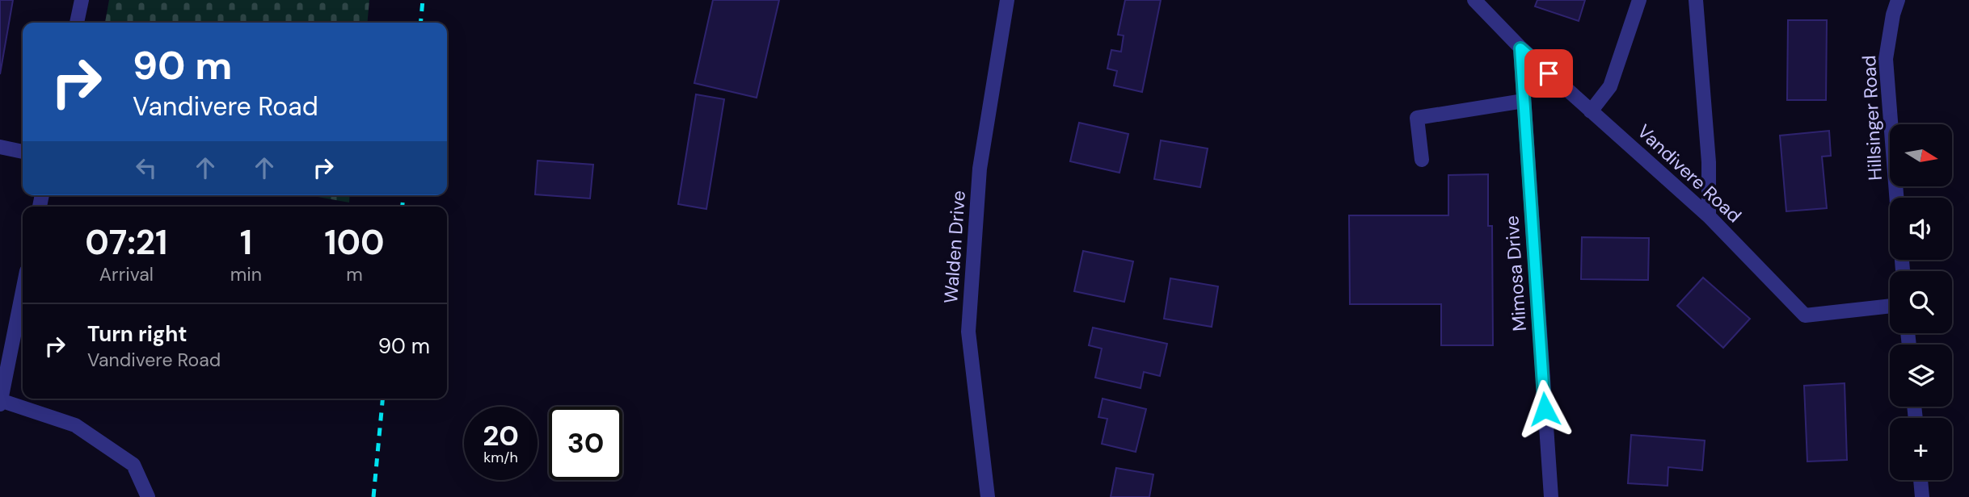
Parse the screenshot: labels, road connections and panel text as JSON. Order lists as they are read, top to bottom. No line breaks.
{"streets":{"street":["Hillsinger Road","Vandivere Road","Walden Drive","Mimosa Drive"]},"crossings":[["Vandivere Road","Mimosa Drive"]],"north":"right","page":{"turn":["90 m","Vandivere Road"],"map_buttons":"+","eta":["07:21","Arrival","1","min","100","m"],"list":[{"name":"Turn right","note":"Vandivere Road","value":"90 m"}],"speed":"20 km/h","limit":"30"}}
